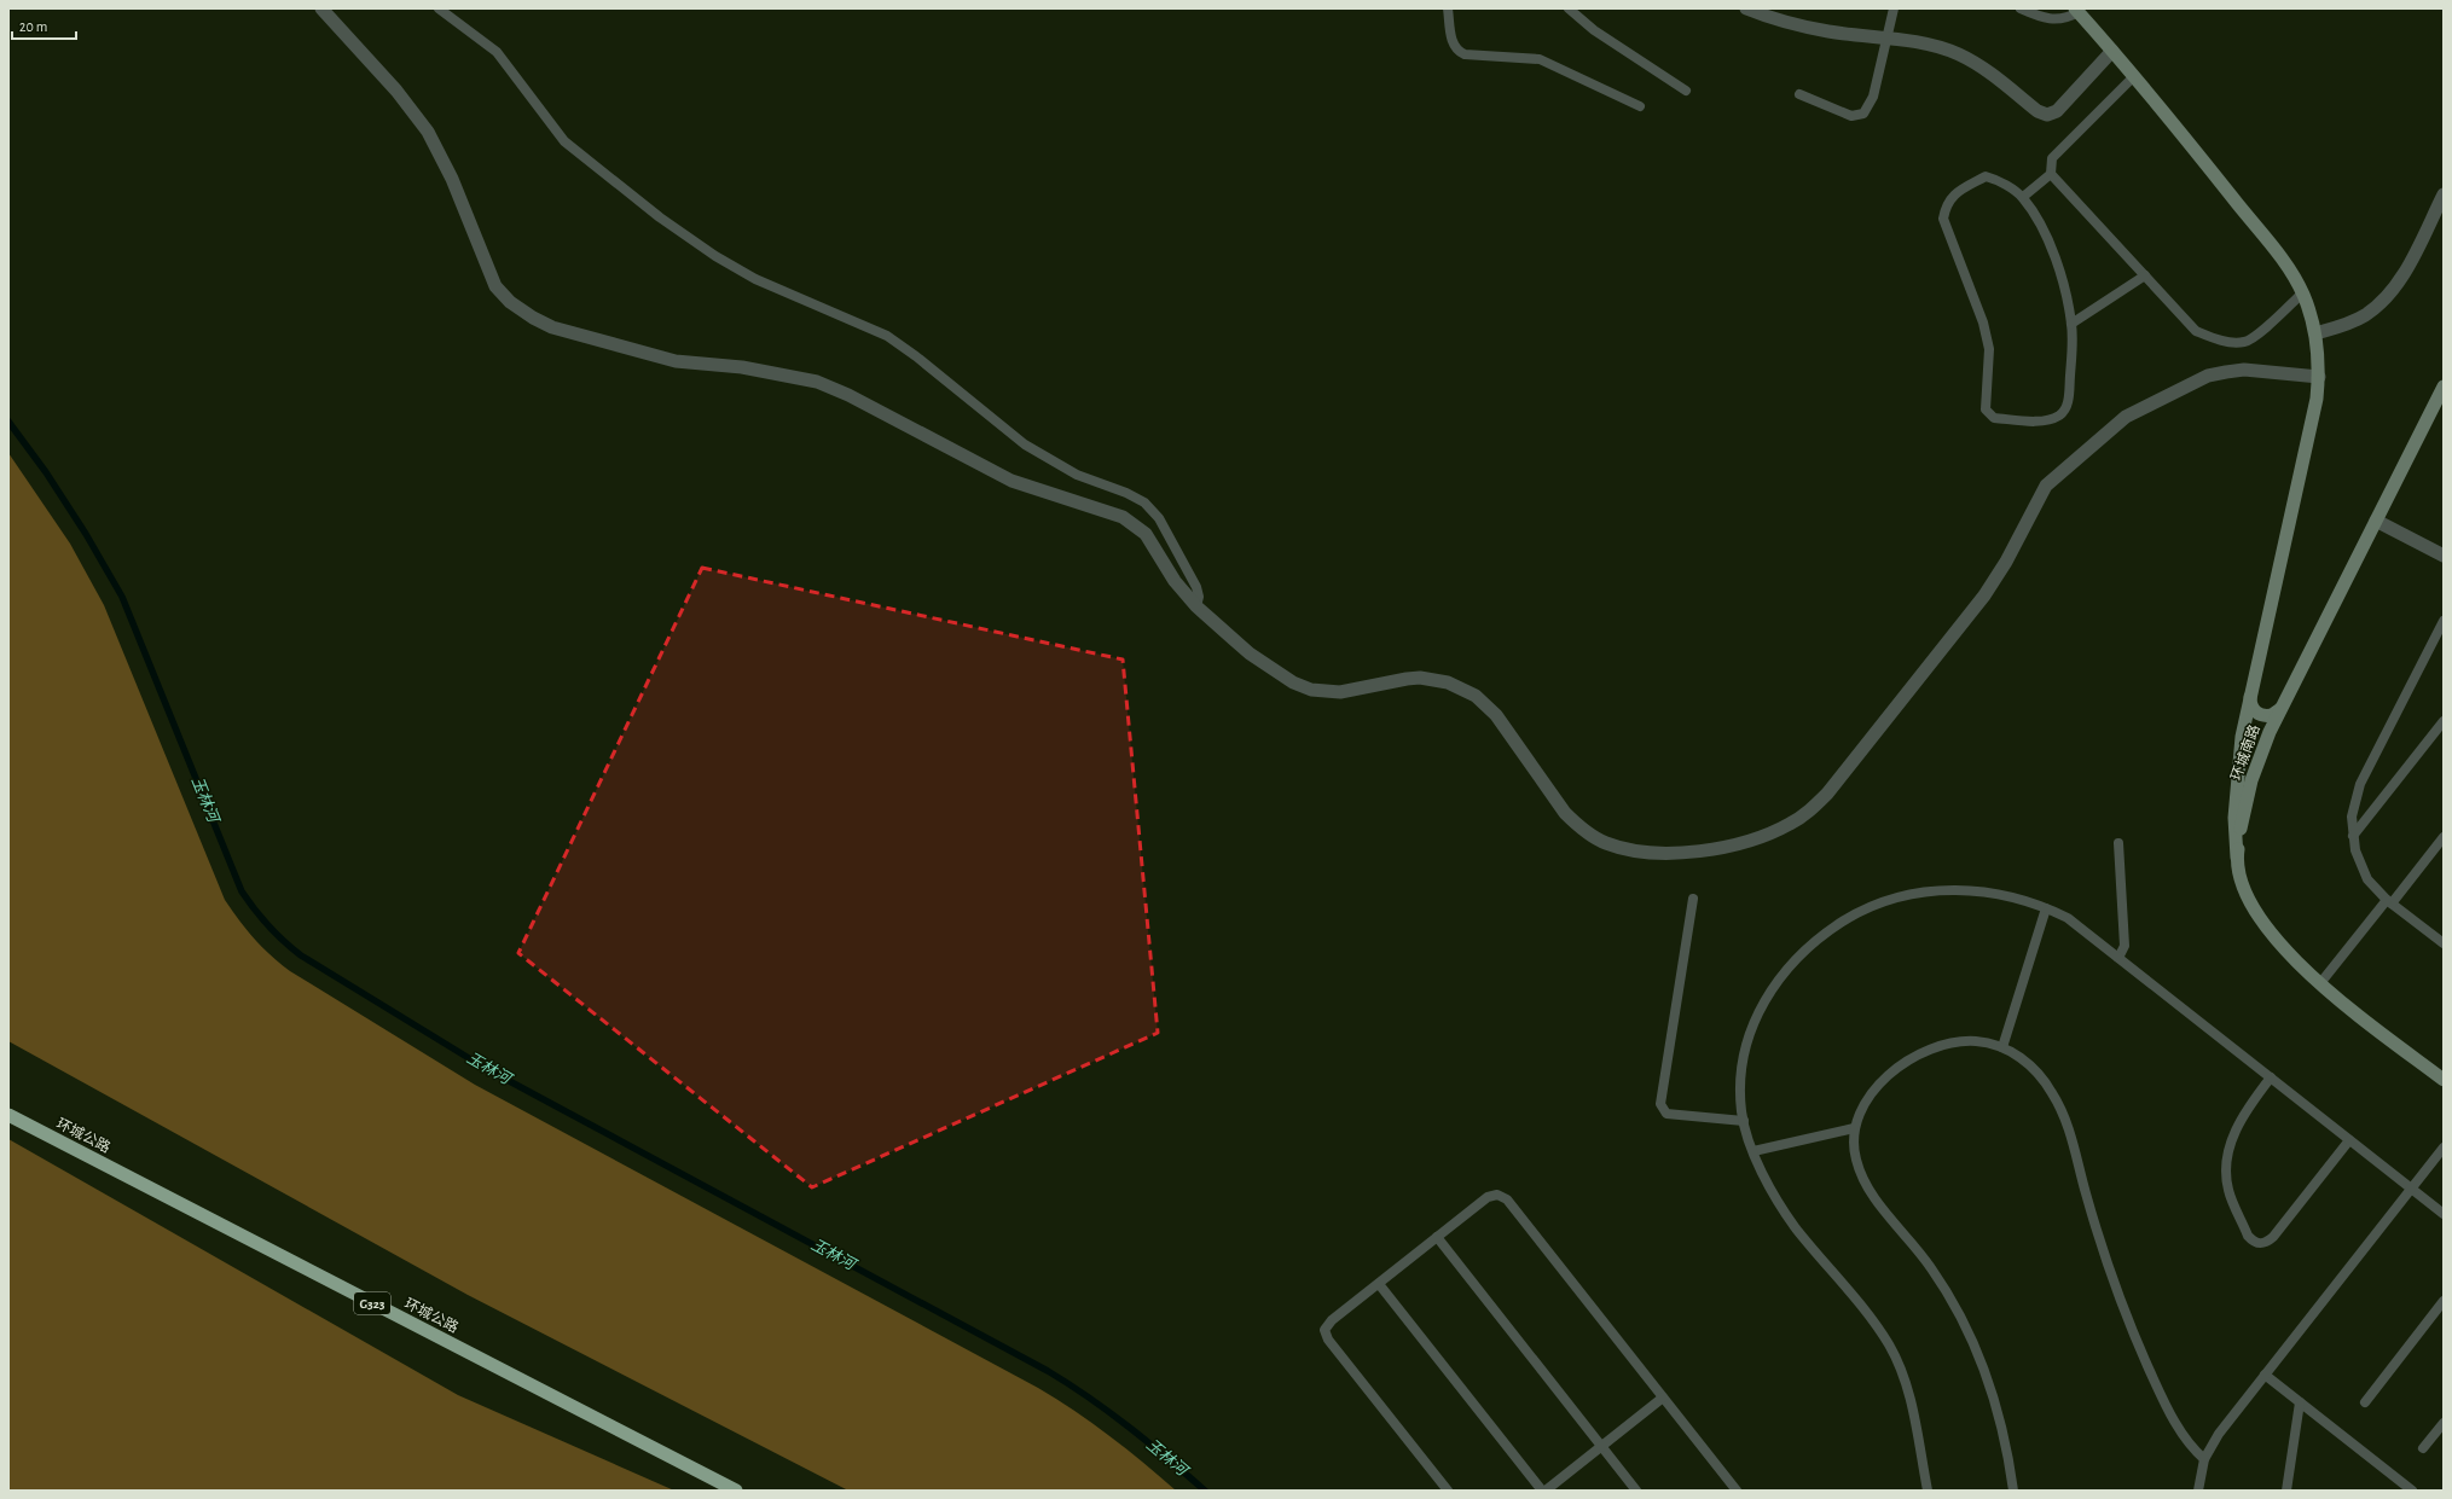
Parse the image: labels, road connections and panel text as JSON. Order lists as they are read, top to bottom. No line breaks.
{"streets":{"highway":["环城公路","G323"],"main road":["环城南路"]},"water":["玉林河"],"scale_bar":"20 m"}
